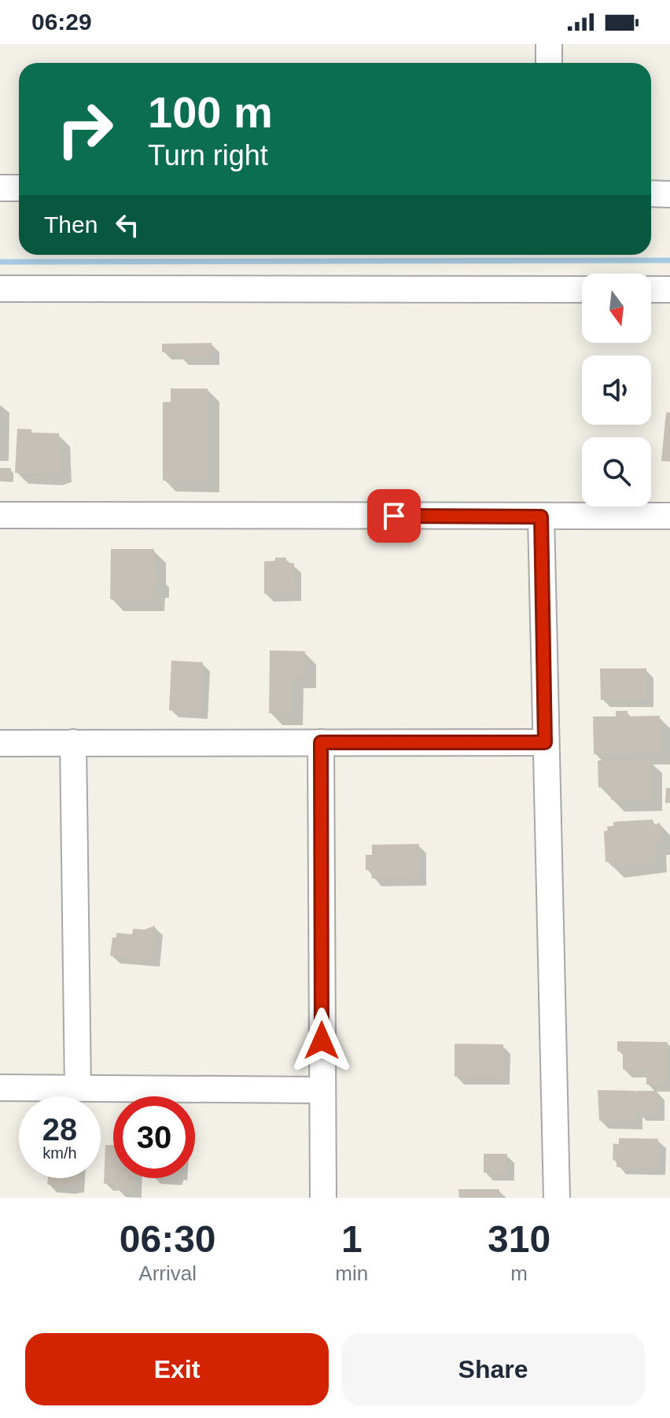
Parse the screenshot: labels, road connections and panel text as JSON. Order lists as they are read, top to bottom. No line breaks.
{"north":"bottom","page":{"status":"06:29","turn":["100 m","Turn right"],"then":"Then","speed":"28 km/h","limit":"30","eta":["06:30","Arrival","1","min","310","m"],"buttons":["Exit","Share"]}}
